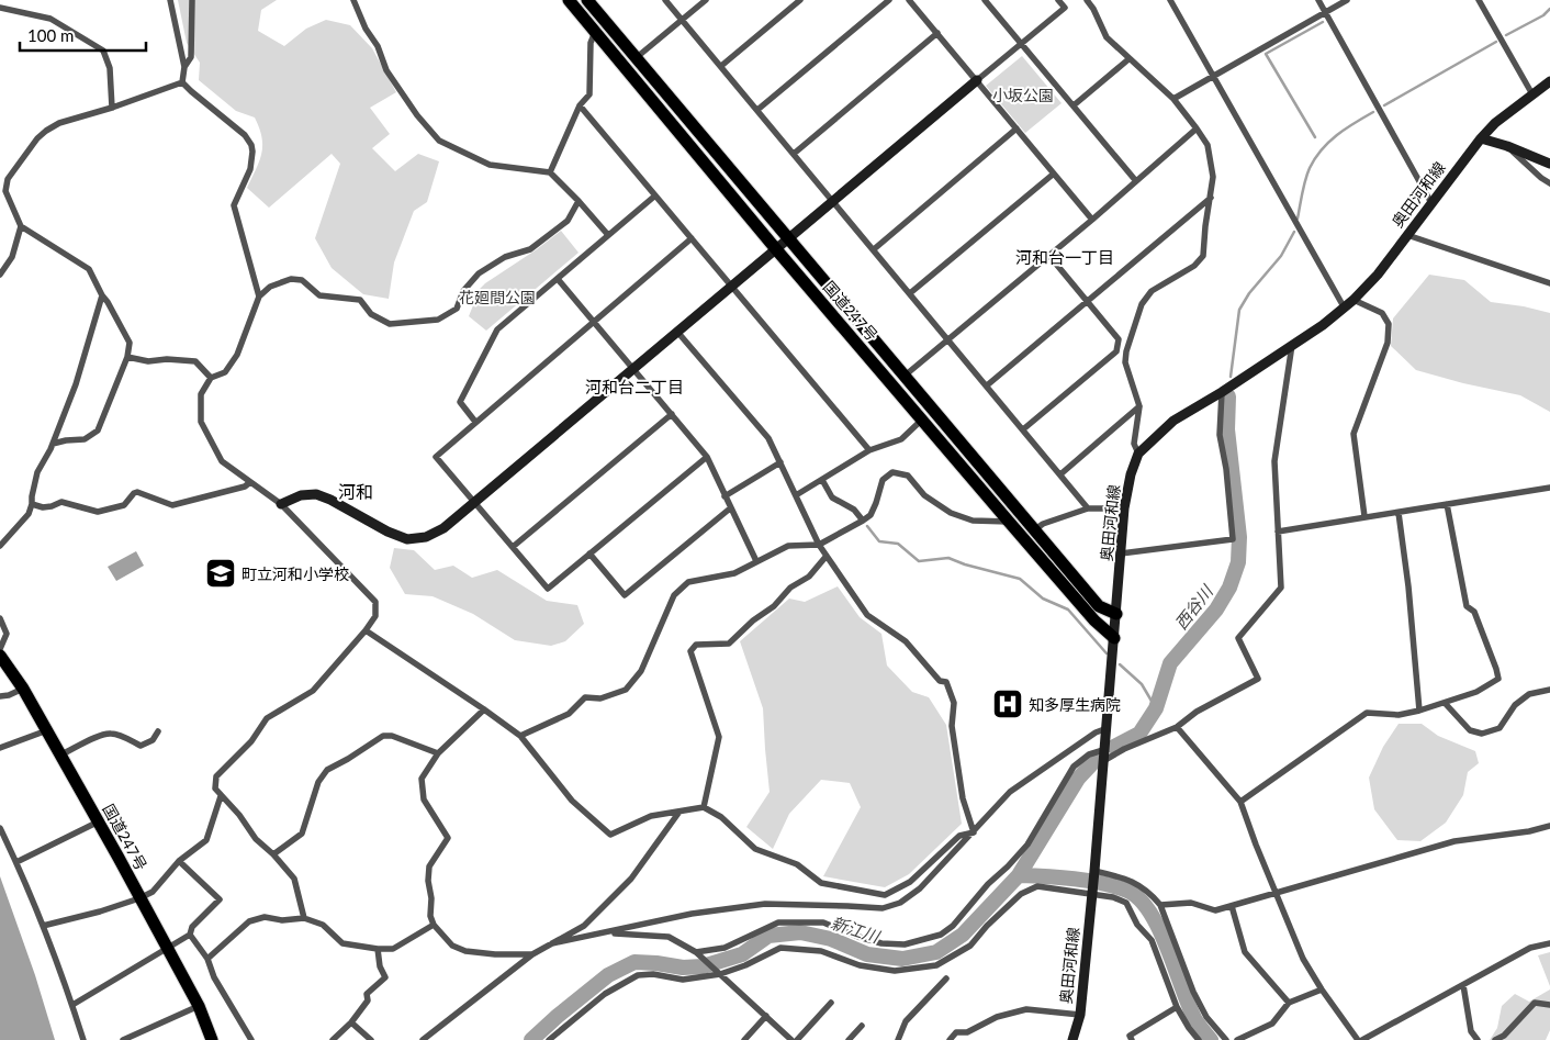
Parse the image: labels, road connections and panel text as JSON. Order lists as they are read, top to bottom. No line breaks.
{"streets":{"highway":["国道247号"],"main road":["奥田河和線"]},"crossings":[["奥田河和線","国道247号"]],"districts":["河和台一丁目","河和台二丁目","河和"],"water":["西谷川","新江川"],"parks":["小坂公園","花廻間公園"],"places":{"school or university":["町立河和小学校"],"hospital":["知多厚生病院"]},"scale_bar":"100 m"}
